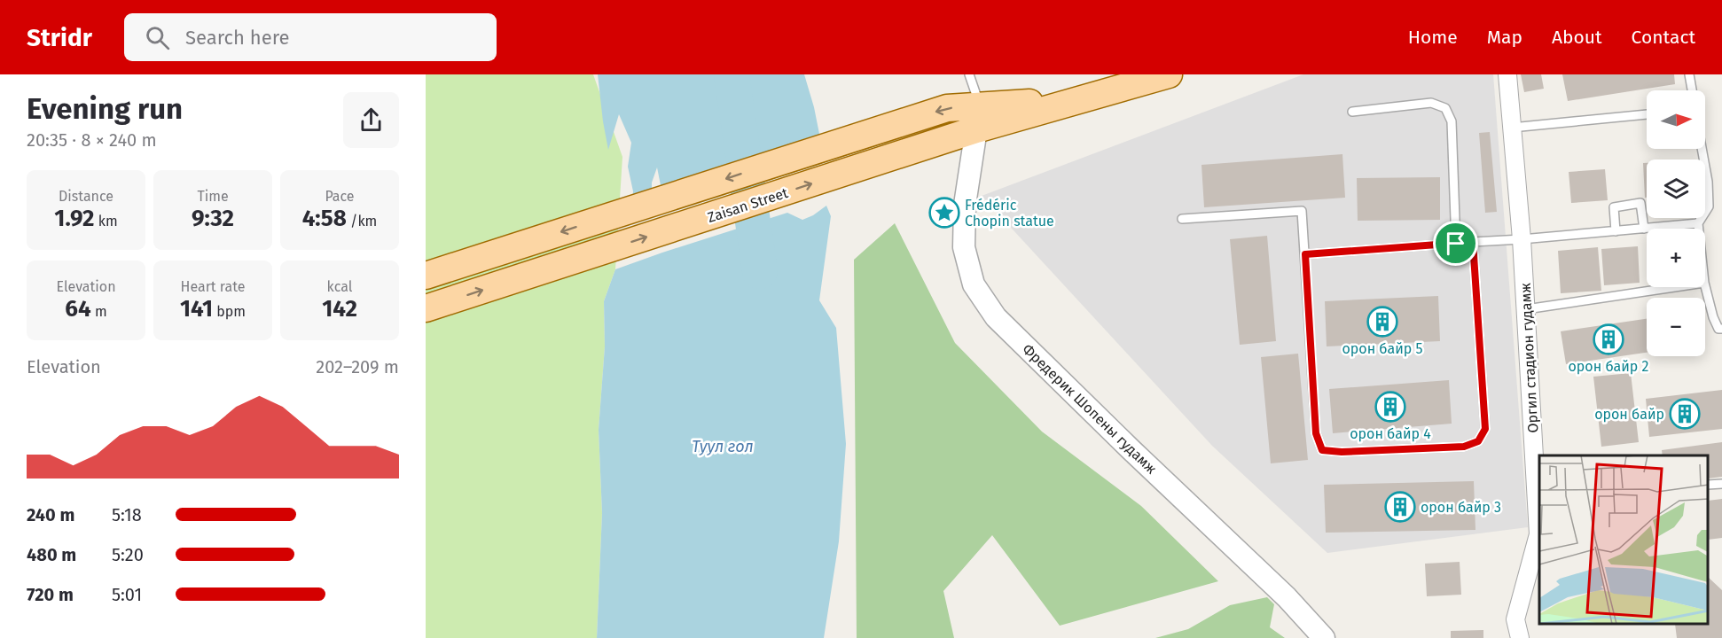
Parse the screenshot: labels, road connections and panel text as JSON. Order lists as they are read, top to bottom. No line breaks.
{"streets":{"main road":["Zaisan Street"],"street":["Оргил стадион гудамж","Фредерик Шопены гудамж"]},"crossings":[["Zaisan Street","Фредерик Шопены гудамж"]],"water":["Туул гол"],"places":{"place":["Frédéric Chopin statue"],"building":["орон байр 5","орон байр 2","орон байр 4","орон байр","орон байр 3"]},"north":"right","page":{"header":"Stridr","search":"Search here","nav":["Home","Map","About","Contact"],"heading":["Evening run","20:35 · 8 × 240 m"],"map_buttons":["+","−"],"stats":[["Distance","1.92 km"],["Time","9:32"],["Pace","4:58 /km"],["Elevation","64 m"],["Heart rate","141 bpm"],["kcal","142"]],"chart":["Elevation","202–209 m"],"list":[{"name":"240 m","note":"5:18"},{"name":"480 m","note":"5:20"},{"name":"720 m","note":"5:01"}]}}
